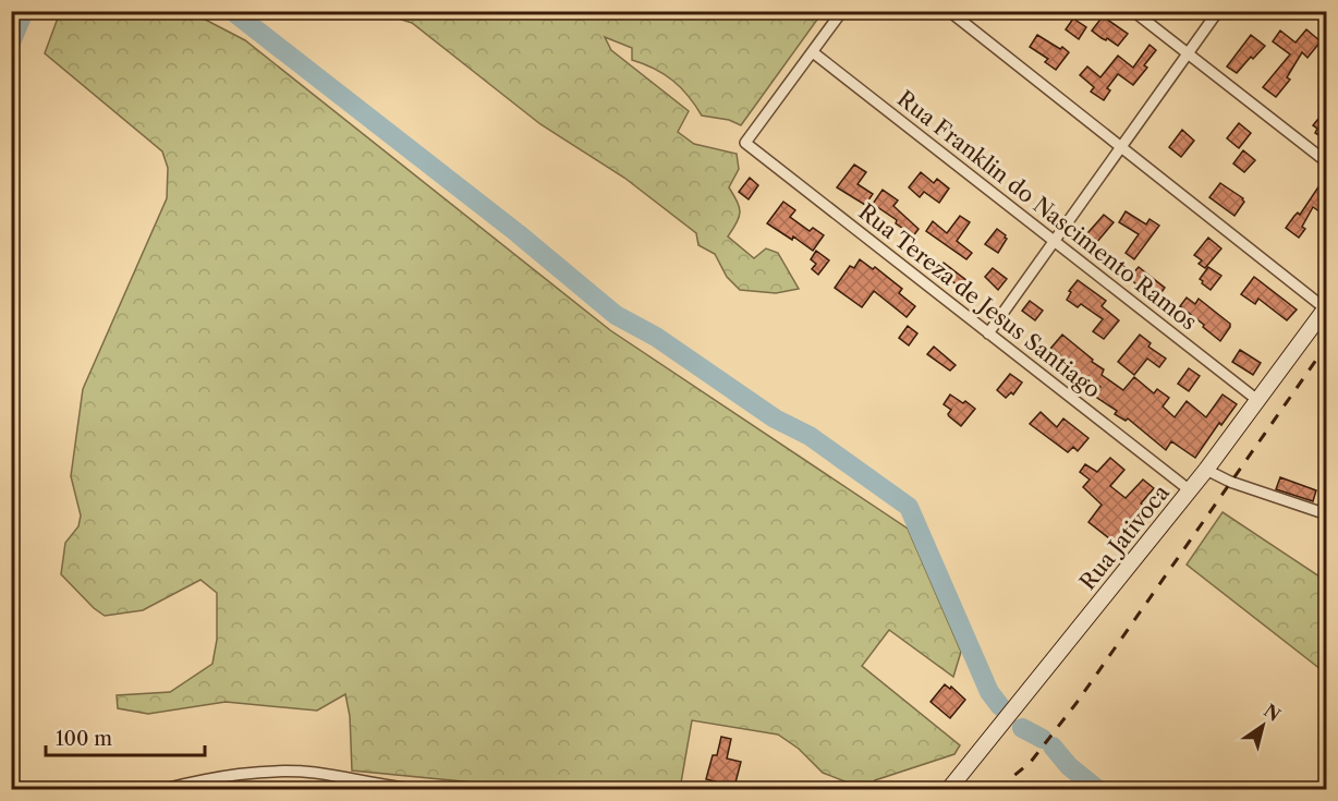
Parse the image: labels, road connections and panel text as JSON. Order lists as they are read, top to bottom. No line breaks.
{"streets":{"street":["Rua Franklin do Nascimento Ramos","Rua Tereza de Jesus Santiago","Rua Jativoca"]},"crossings":[["Rua Franklin do Nascimento Ramos","Rua Tereza de Jesus Santiago"],["Rua Franklin do Nascimento Ramos","Rua Jativoca"],["Rua Tereza de Jesus Santiago","Rua Jativoca"]],"scale_bar":"100 m","north":"top right"}
